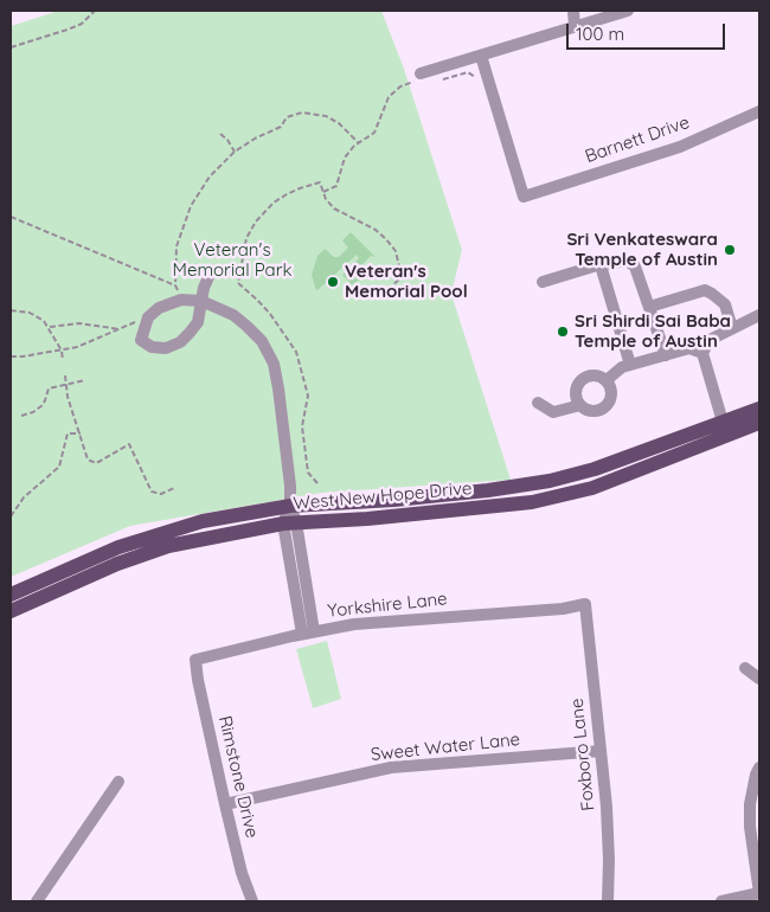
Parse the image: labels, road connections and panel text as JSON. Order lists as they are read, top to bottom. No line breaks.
{"streets":{"main road":["West New Hope Drive"],"street":["Barnett Drive","Yorkshire Lane","Sweet Water Lane","Foxboro Lane","Rimstone Drive"]},"crossings":[["Yorkshire Lane","Foxboro Lane"],["Yorkshire Lane","Rimstone Drive"],["Sweet Water Lane","Foxboro Lane"],["Sweet Water Lane","Rimstone Drive"]],"parks":["Veteran's Memorial Park"],"places":["Sri Venkateswara Temple of Austin","Veteran's Memorial Pool","Sri Shirdi Sai Baba Temple of Austin"],"scale_bar":"100 m"}
